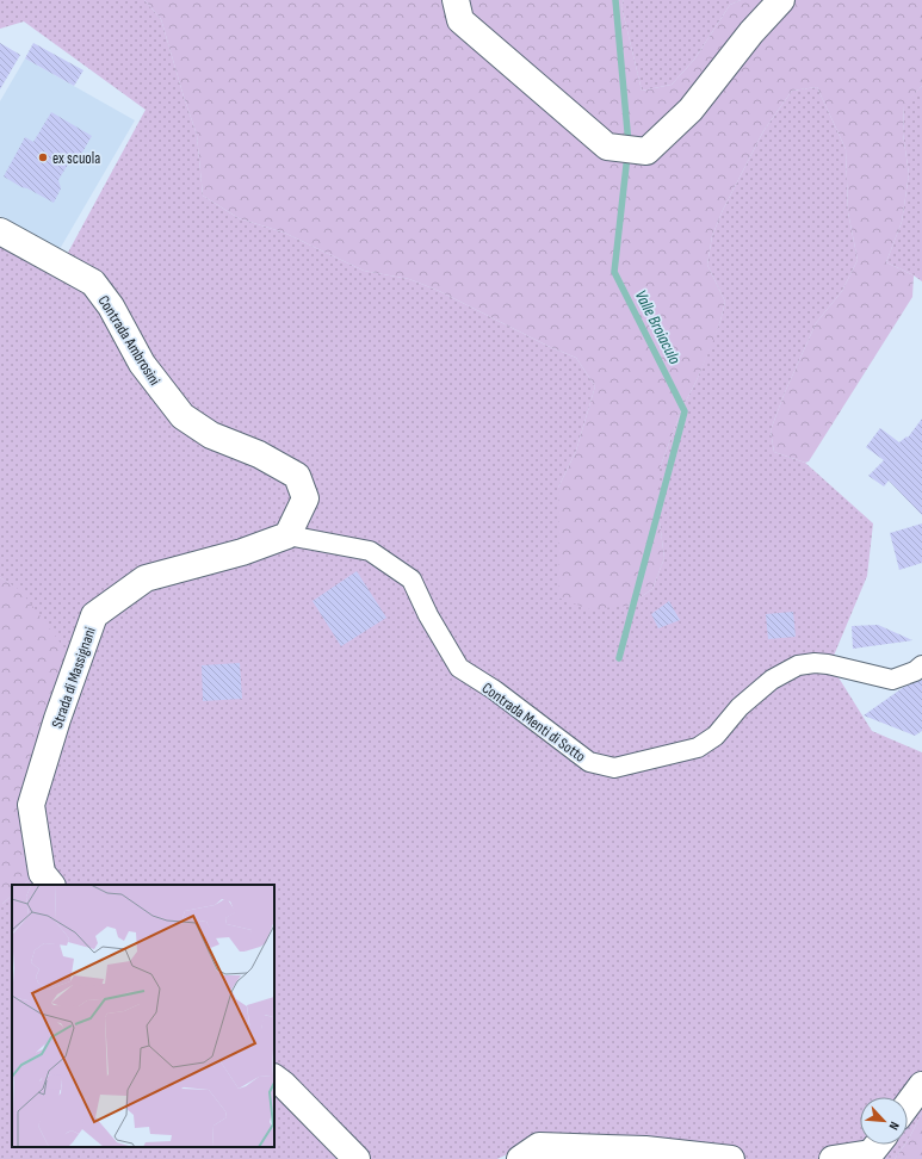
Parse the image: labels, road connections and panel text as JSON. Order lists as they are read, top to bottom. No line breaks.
{"streets":{"street":["Contrada Ambrosini","Strada di Massignani","Contrada Menti di Sotto"]},"crossings":[["Contrada Ambrosini","Strada di Massignani"],["Contrada Ambrosini","Contrada Menti di Sotto"],["Strada di Massignani","Contrada Menti di Sotto"]],"water":["Valle Broiaculo"],"places":["ex scuola"],"north":"bottom right"}
